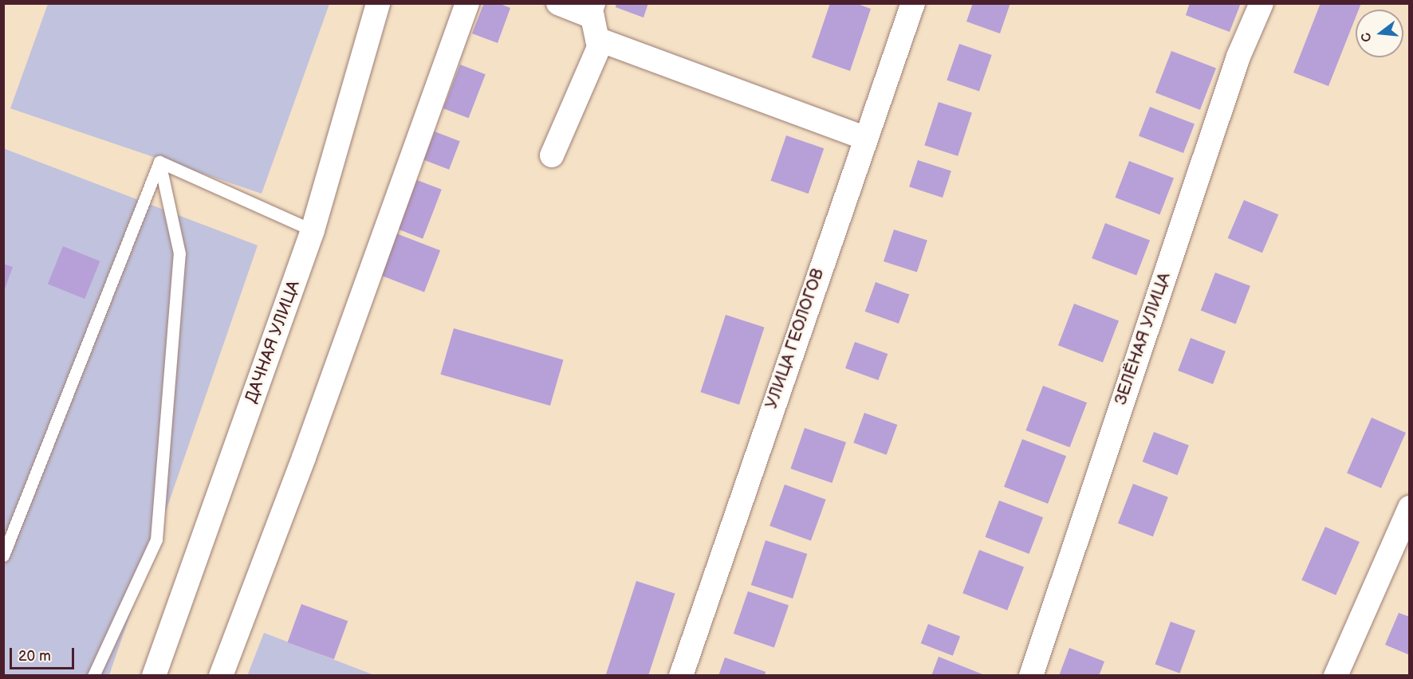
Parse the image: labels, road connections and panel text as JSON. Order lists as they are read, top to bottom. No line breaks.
{"streets":{"street":["УЛИЦА ГЕОЛОГОВ","ЗЕЛЁНАЯ УЛИЦА","ДАЧНАЯ УЛИЦА"]},"scale_bar":"20 m","north":"left"}
